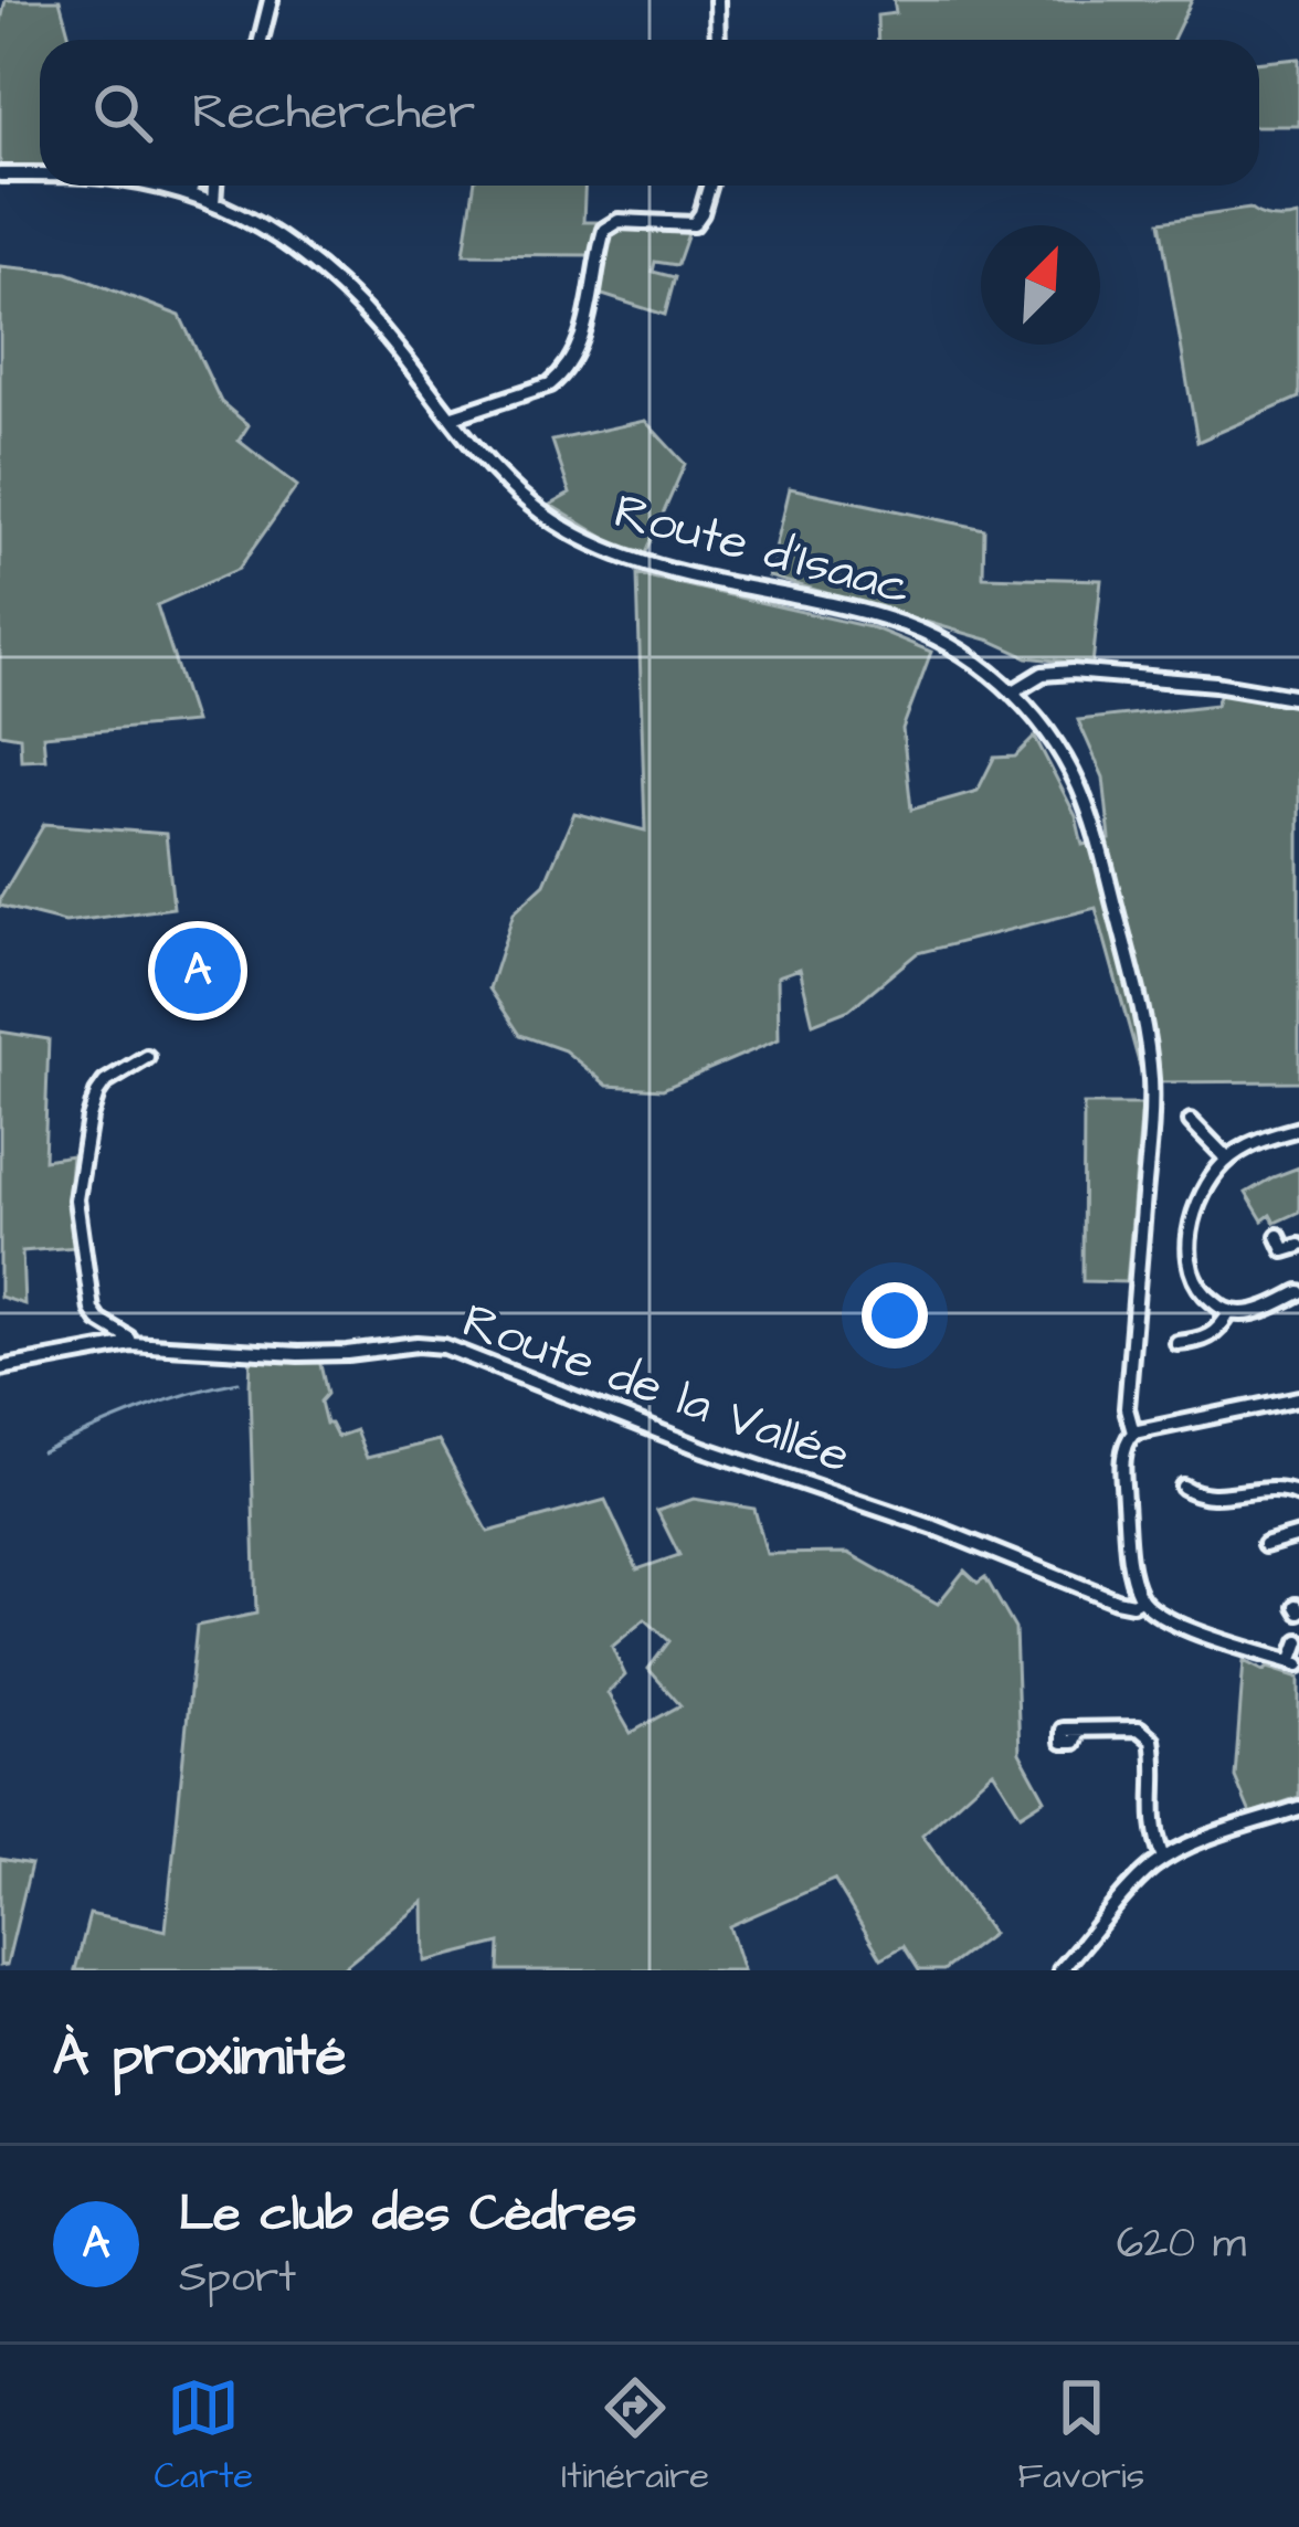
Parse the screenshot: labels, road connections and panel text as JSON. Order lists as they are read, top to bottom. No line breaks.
{"streets":{"street":["Route d'Isaac","Route de la Vallée"]},"crossings":[["Route d'Isaac","Route de la Vallée"]],"north":"top right","page":{"search":"Rechercher","pins":"A","heading":"À proximité","list":[{"mark":"A","name":"Le club des Cèdres","note":"Sport","value":"620 m"}],"nav":["Carte","Itinéraire","Favoris"]}}
